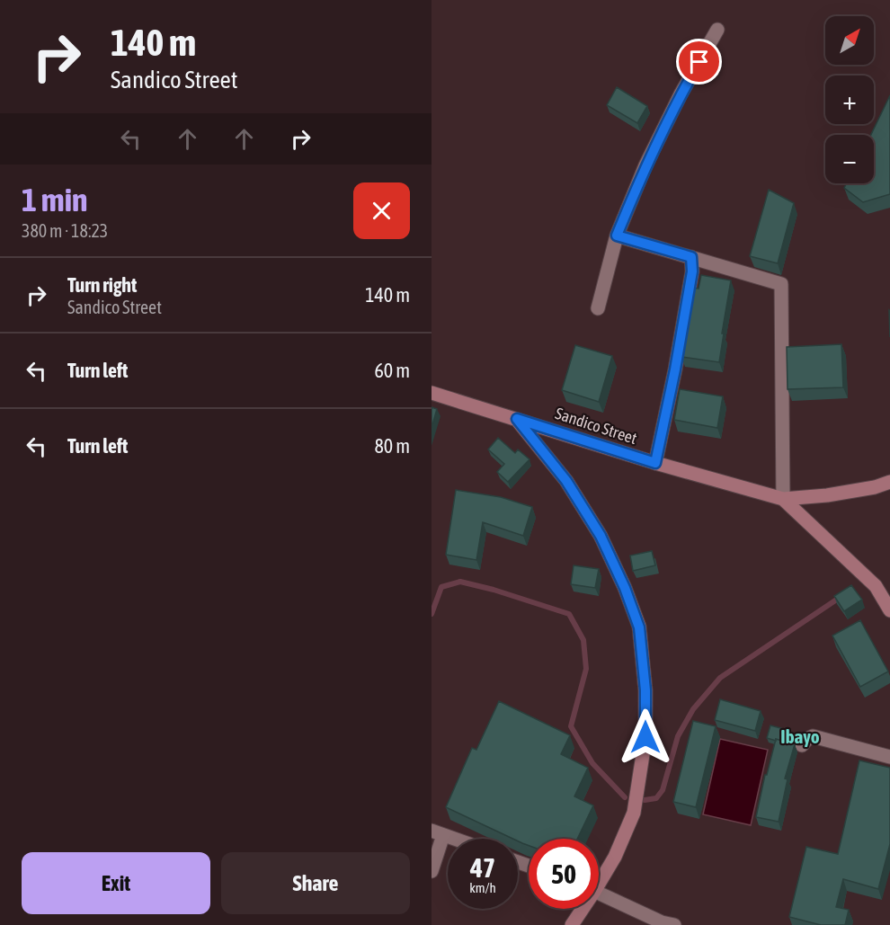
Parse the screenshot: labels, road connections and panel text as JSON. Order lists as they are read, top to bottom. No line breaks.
{"streets":{"main road":["Sandico Street"]},"districts":["Ibayo"],"north":"top right","page":{"turn":["140 m","Sandico Street"],"map_buttons":["+","−"],"heading":["1 min","380 m · 18:23"],"list":[{"name":"Turn right","note":"Sandico Street","value":"140 m"},{"name":"Turn left","value":"60 m"},{"name":"Turn left","value":"80 m"}],"speed":"47 km/h","limit":"50","buttons":["Exit","Share"]}}
